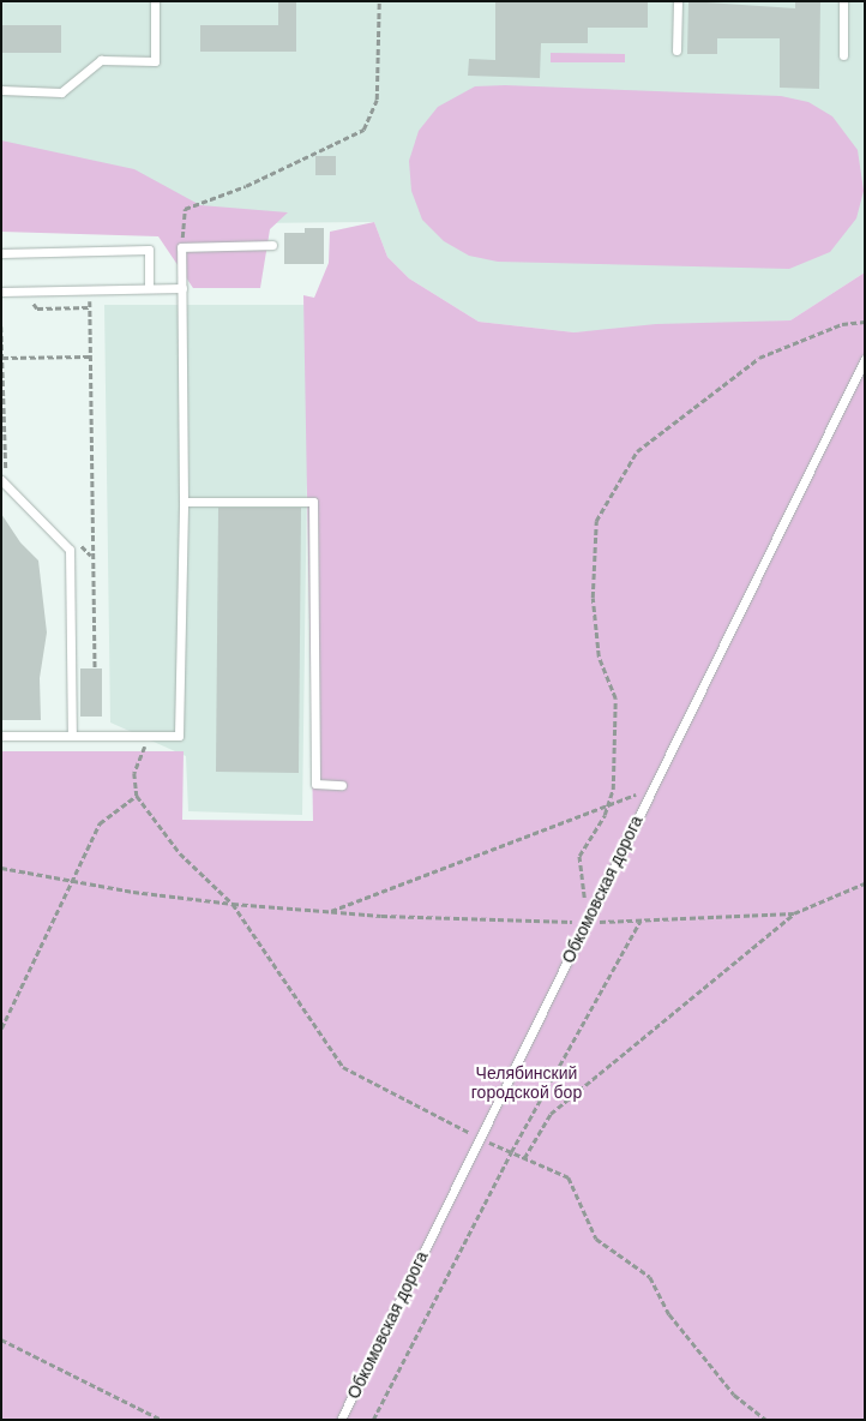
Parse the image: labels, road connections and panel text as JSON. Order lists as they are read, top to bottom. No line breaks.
{"streets":{"lane":["Обкомовская дорога"]},"parks":["Челябинский городской бор"]}
